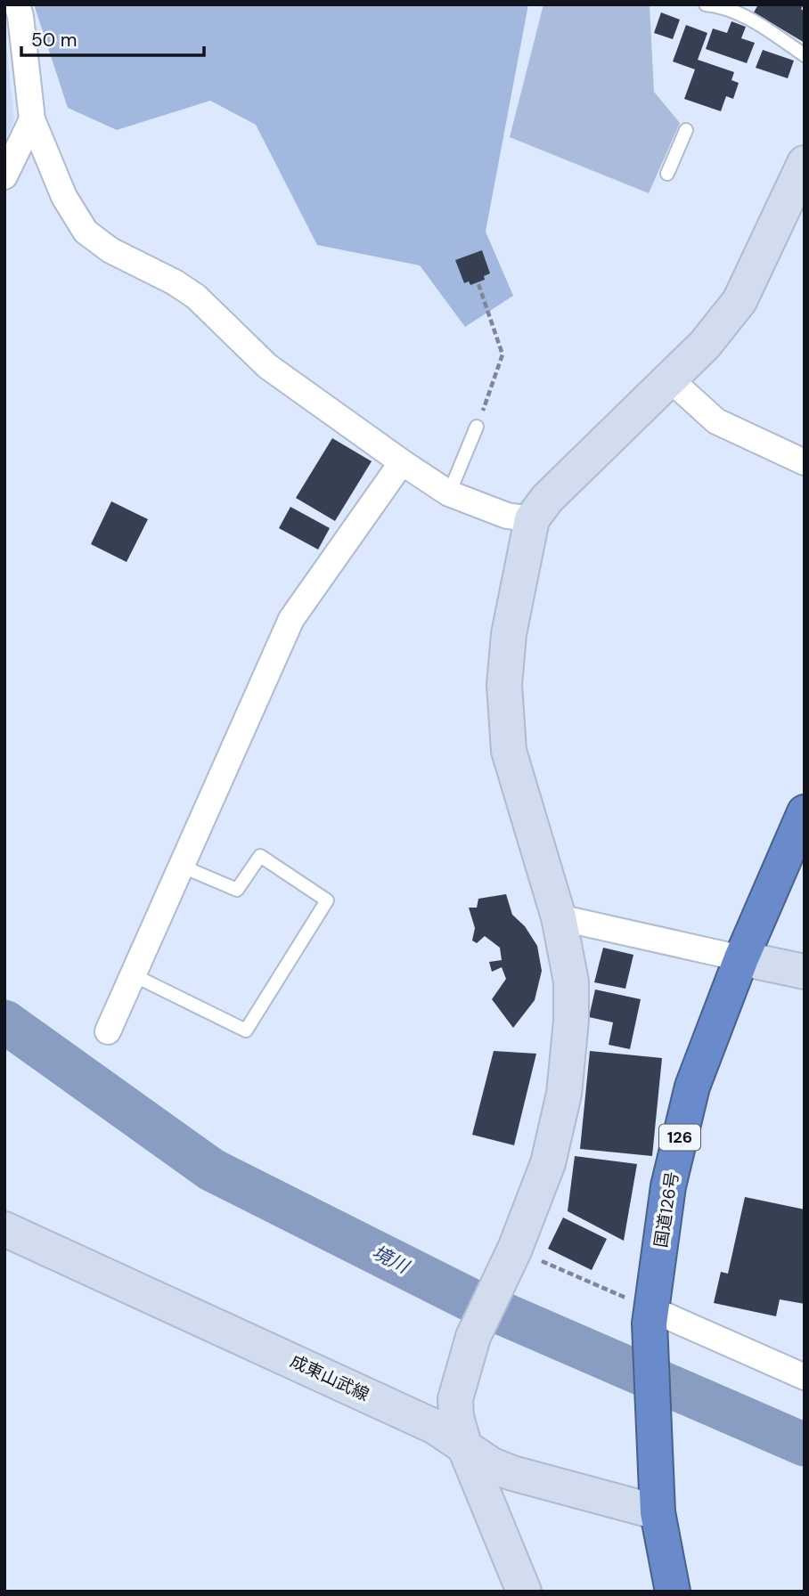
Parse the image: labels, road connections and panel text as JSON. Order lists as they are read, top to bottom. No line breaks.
{"streets":{"highway":["126","国道126号"],"street":["成東山武線"]},"crossings":[["国道126号","成東山武線"]],"water":["境川"],"scale_bar":"50 m"}
